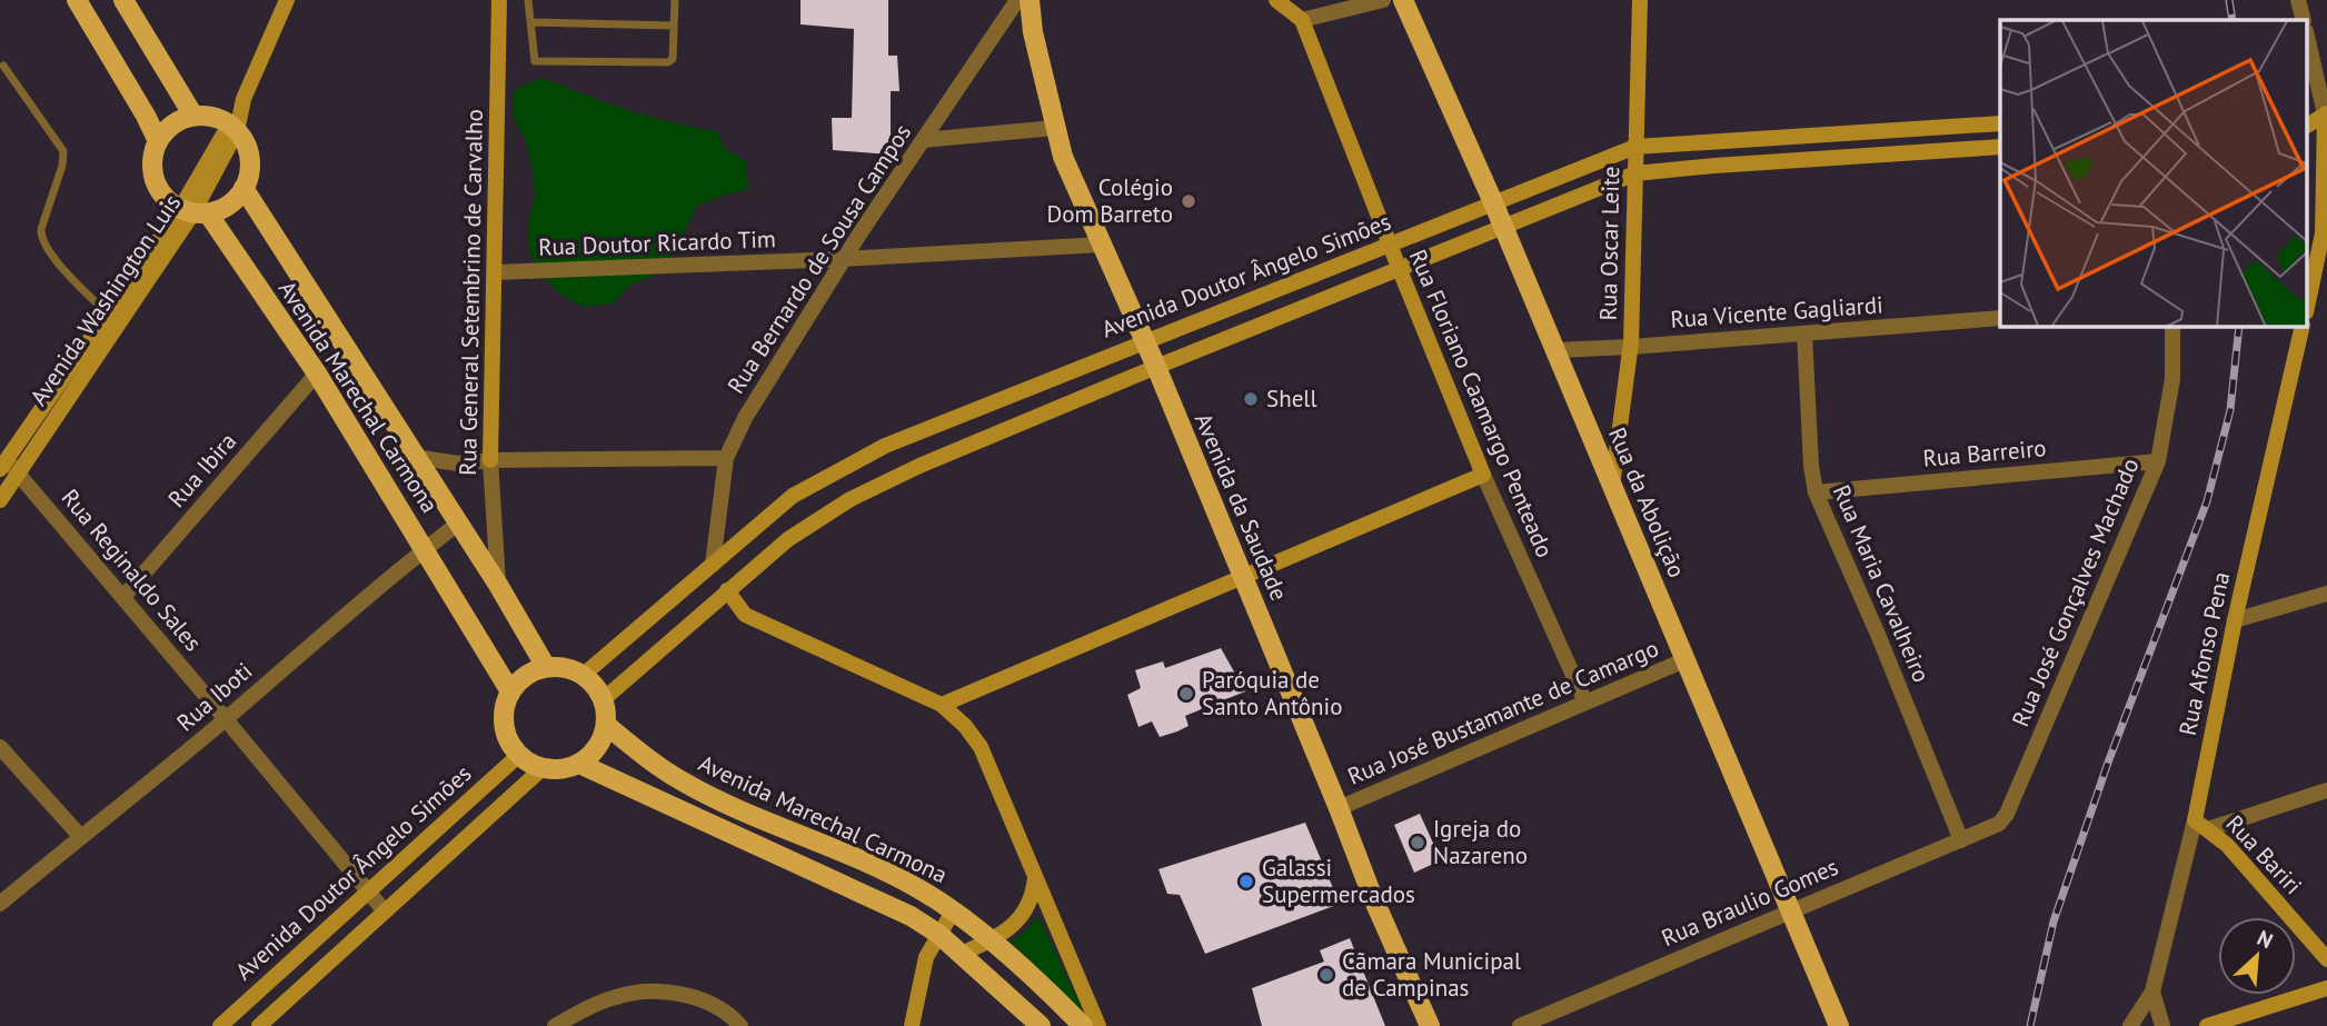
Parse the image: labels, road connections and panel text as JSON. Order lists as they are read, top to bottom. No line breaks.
{"streets":{"main road":["Rua Oscar Leite","Avenida Doutor Ângelo Simões","Rua General Setembrino de Carvalho","Avenida Washington Luis","Avenida Marechal Carmona","Rua Floriano Caamargo Penteado","Rua da Abolição","Avenida da Saudade","Rua Afonso Pena","Rua Bariri"],"street":["Rua Doutor Ricardo Tim","Rua Bernardo de Sousa Campos","Rua Vicente Gagliardi","Rua Barreiro","Rua Ibira","Rua Reginaldo Sales","Rua Maria Cavalheiro","Rua José Gonçalves Machado","Rua Iboti","Rua José Bustamante de Camargo","Rua Braulio Gomes"]},"crossings":[["Rua Doutor Ricardo Tim","Rua Bernardo de Sousa Campos"],["Rua Doutor Ricardo Tim","Rua General Setembrino de Carvalho"],["Rua Doutor Ricardo Tim","Avenida da Saudade"],["Rua Oscar Leite","Avenida Doutor Ângelo Simões"],["Rua Oscar Leite","Rua Vicente Gagliardi"],["Rua Oscar Leite","Rua da Abolição"],["Rua Bernardo de Sousa Campos","Avenida Doutor Ângelo Simões"],["Avenida Doutor Ângelo Simões","Avenida Marechal Carmona"],["Avenida Doutor Ângelo Simões","Rua Floriano Caamargo Penteado"],["Avenida Doutor Ângelo Simões","Rua da Abolição"],["Avenida Doutor Ângelo Simões","Avenida da Saudade"],["Avenida Doutor Ângelo Simões","Rua Reginaldo Sales"],["Rua General Setembrino de Carvalho","Avenida Marechal Carmona"],["Avenida Washington Luis","Avenida Marechal Carmona"],["Avenida Washington Luis","Rua Reginaldo Sales"],["Rua Vicente Gagliardi","Rua da Abolição"],["Rua Vicente Gagliardi","Rua Maria Cavalheiro"],["Avenida Marechal Carmona","Rua Ibira"],["Avenida Marechal Carmona","Rua Iboti"],["Rua Floriano Caamargo Penteado","Rua José Bustamante de Camargo"],["Rua Barreiro","Rua Maria Cavalheiro"],["Rua Barreiro","Rua José Gonçalves Machado"],["Rua Ibira","Rua Reginaldo Sales"],["Rua da Abolição","Rua José Bustamante de Camargo"],["Rua da Abolição","Rua Braulio Gomes"],["Avenida da Saudade","Rua José Bustamante de Camargo"],["Rua Reginaldo Sales","Rua Iboti"],["Rua Maria Cavalheiro","Rua Braulio Gomes"],["Rua José Gonçalves Machado","Rua Braulio Gomes"],["Rua Afonso Pena","Rua Bariri"]],"places":["Colégio Dom Barreto","Shell","Paróquia de Santo Antônio","Igreja do Nazareno","Galassi Supermercados","Cãmara Municipal de Campinas"],"north":"top right"}
